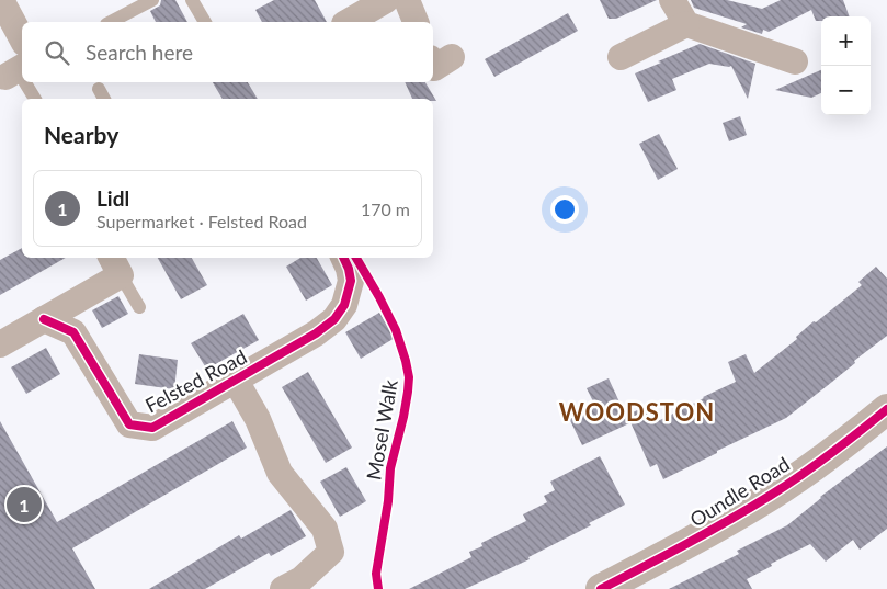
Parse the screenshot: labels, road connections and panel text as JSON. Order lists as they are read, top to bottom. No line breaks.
{"streets":{"main road":["Oundle Road"],"street":["Felsted Road"],"cycle path":["Mosel Walk"]},"districts":["WOODSTON"],"page":{"map_buttons":["+","−"],"search":"Search here","heading":"Nearby","list":[{"mark":"1","name":"Lidl","note":"Supermarket · Felsted Road","value":"170 m"}],"pins":"1"}}
